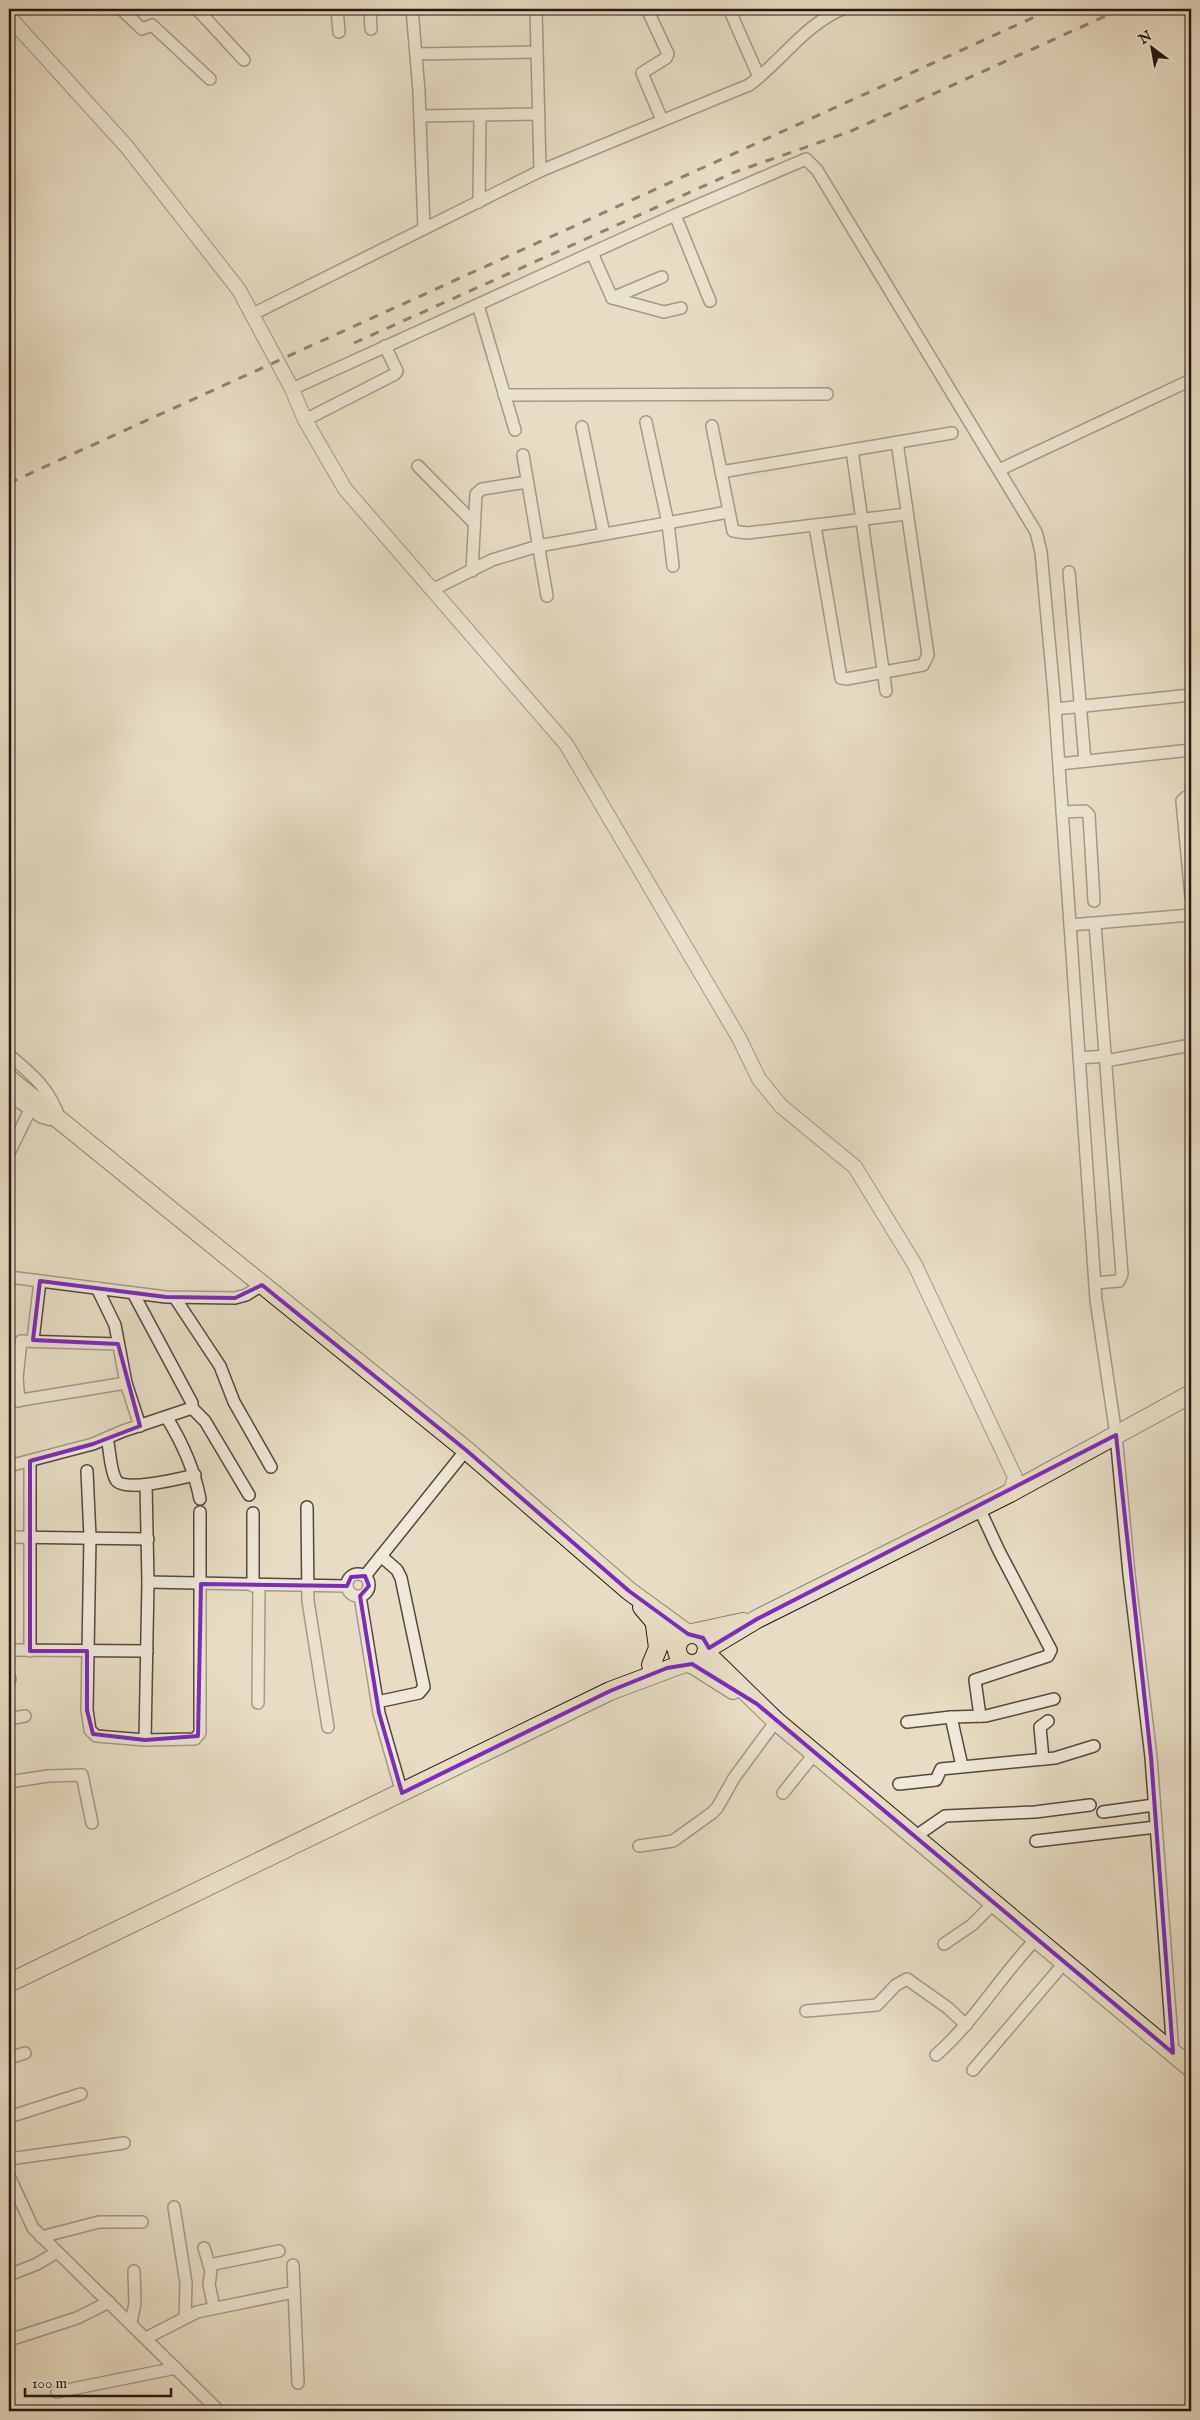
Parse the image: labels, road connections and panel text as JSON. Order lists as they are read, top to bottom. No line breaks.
{"scale_bar":"100 m","north":"top left"}
